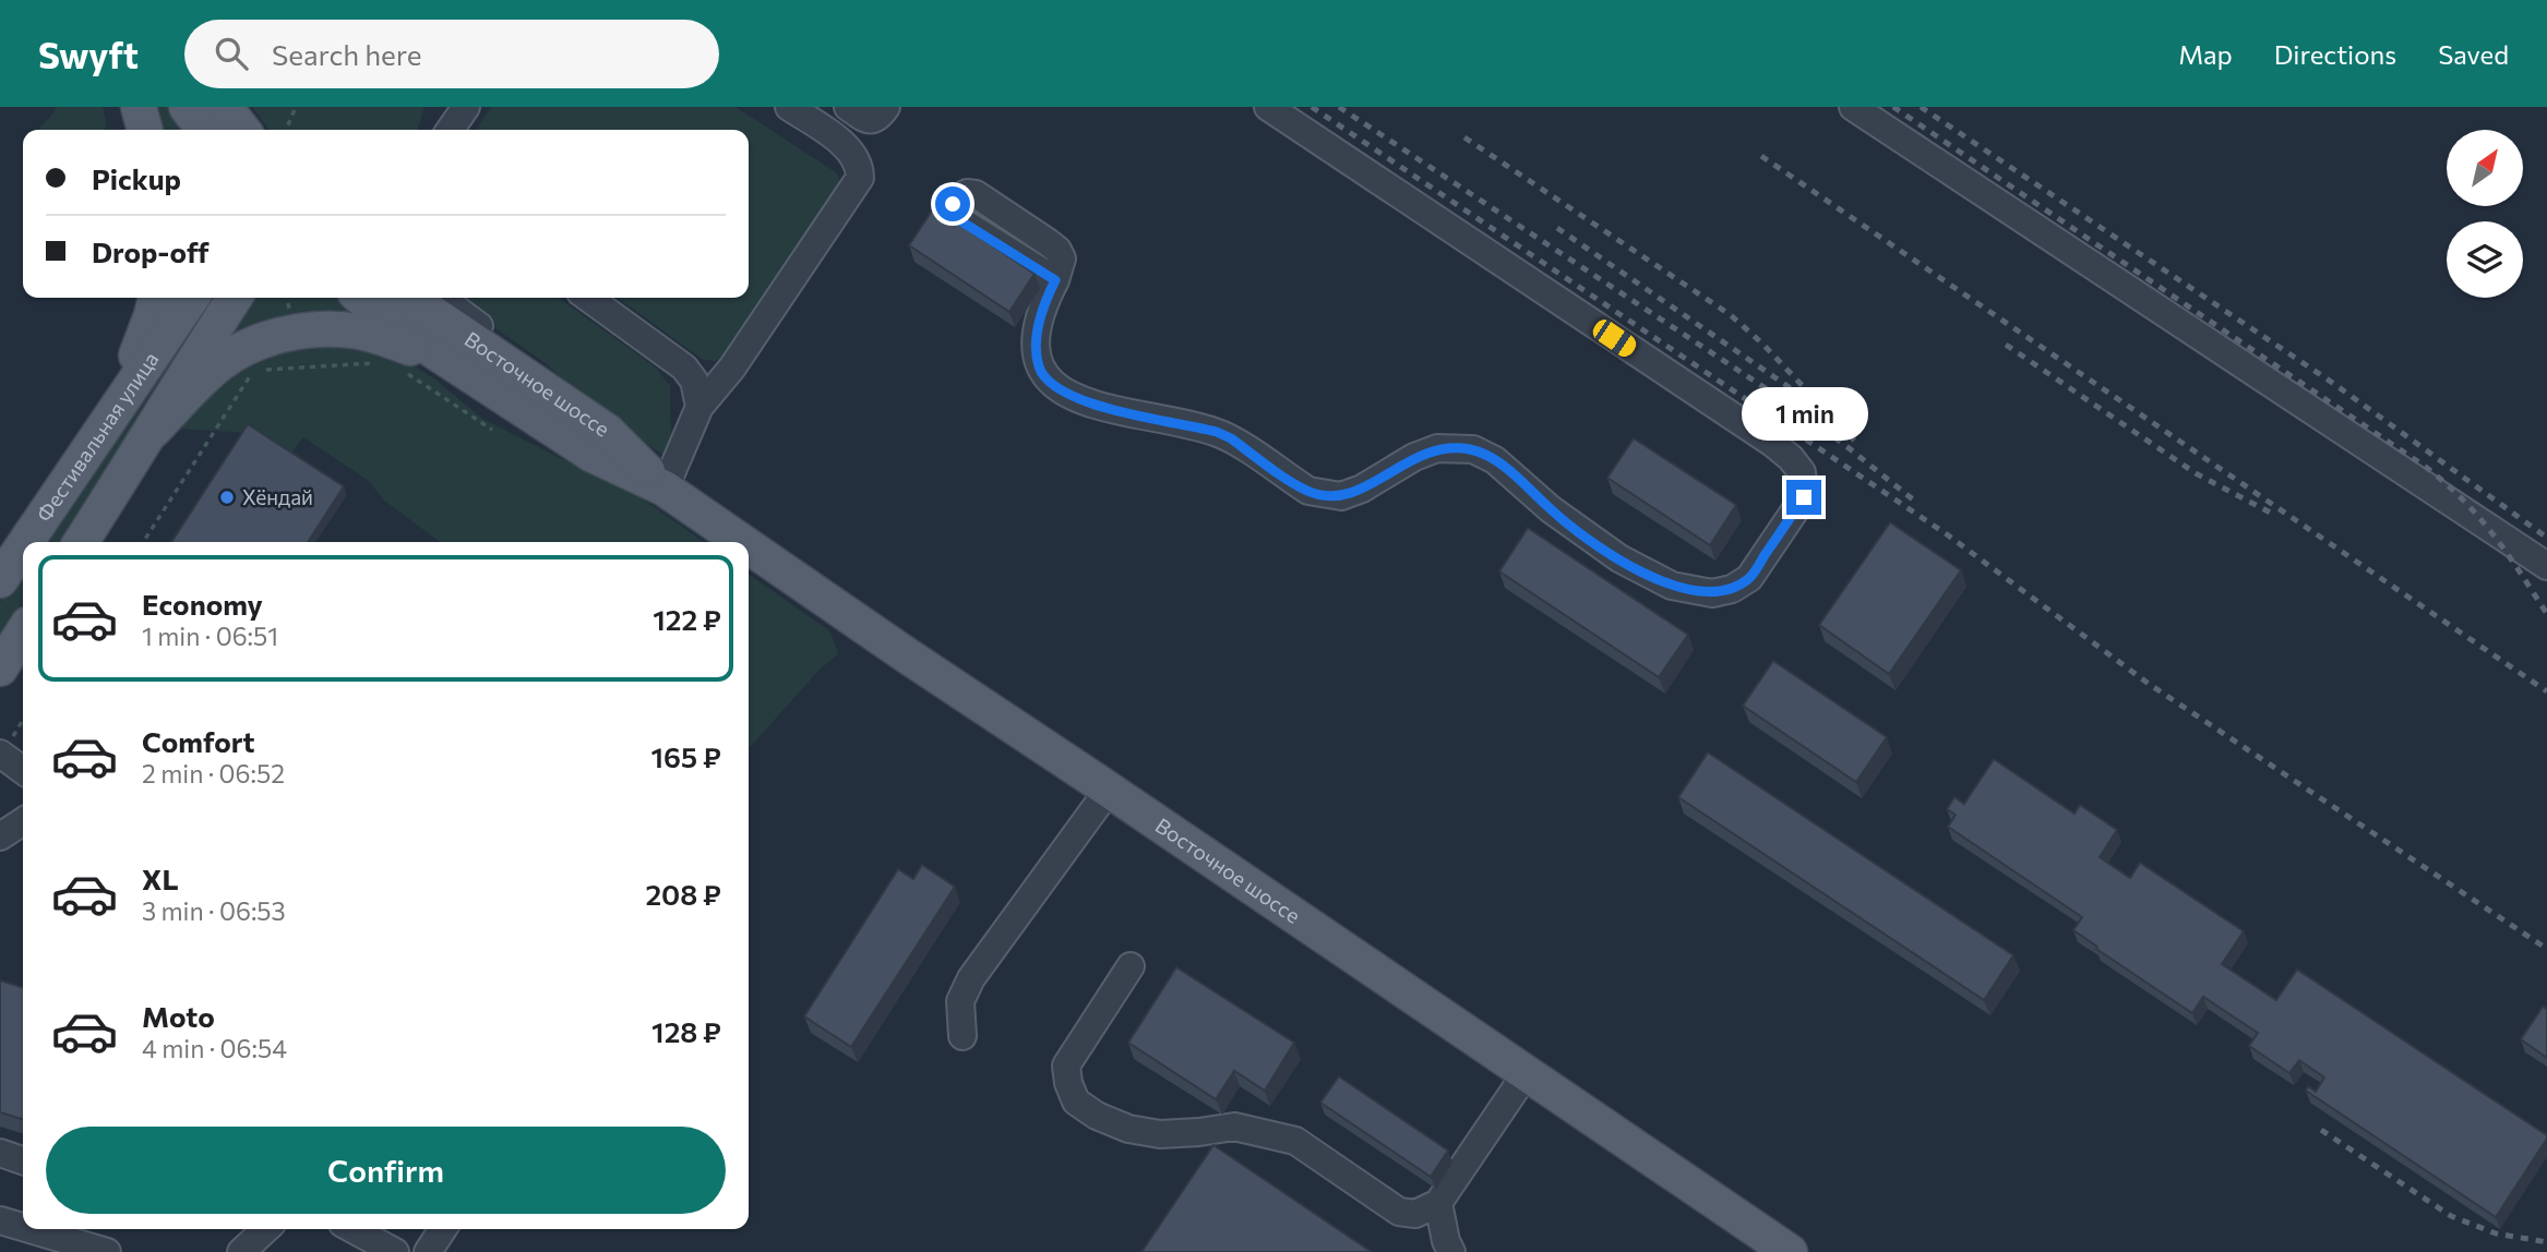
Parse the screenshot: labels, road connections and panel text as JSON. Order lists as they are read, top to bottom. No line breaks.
{"streets":{"main road":["Восточное шоссе","Фестивальная улица"]},"places":["Хёндай"],"north":"top right","page":{"header":"Swyft","search":"Search here","nav":["Map","Directions","Saved"],"banner":["Pickup","Drop-off"],"bubble":"1 min","list":[{"name":"Economy","note":"1 min · 06:51","value":"122 ₽"},{"name":"Comfort","note":"2 min · 06:52","value":"165 ₽"},{"name":"XL","note":"3 min · 06:53","value":"208 ₽"},{"name":"Moto","note":"4 min · 06:54","value":"128 ₽"}],"buttons":"Confirm"}}
